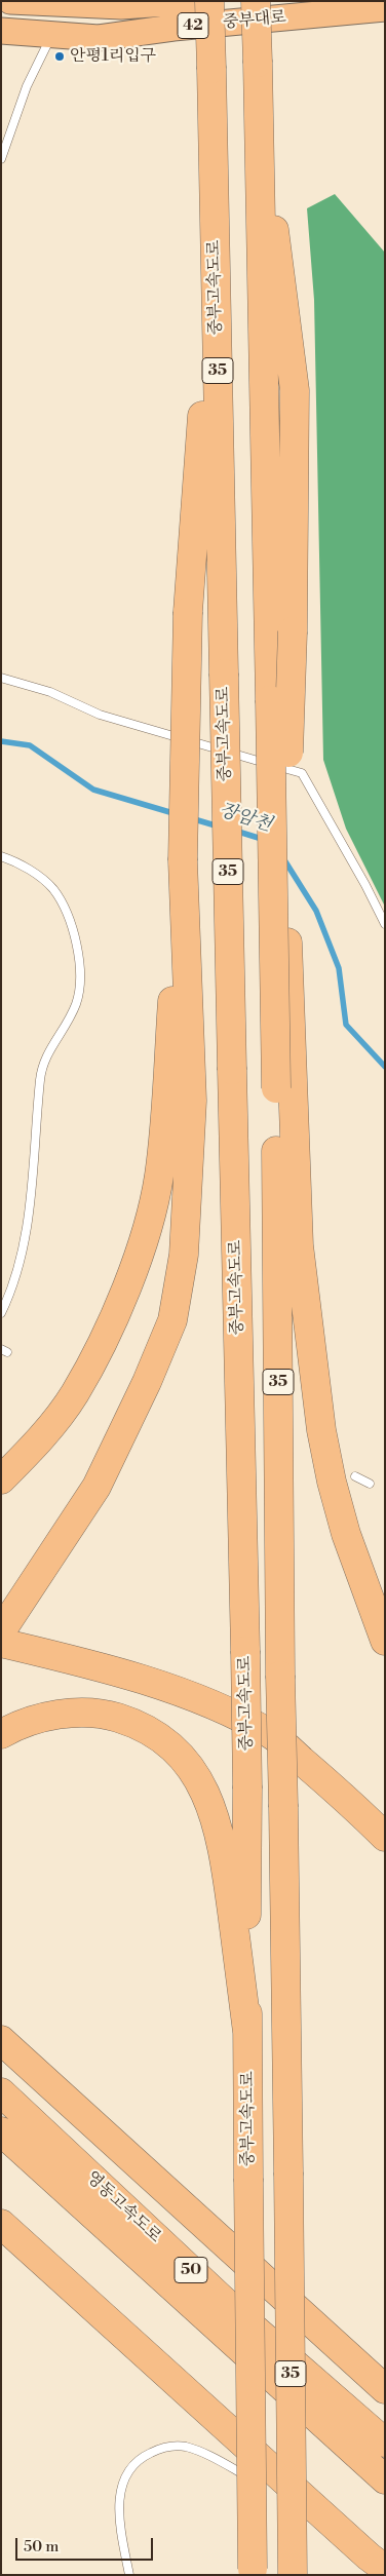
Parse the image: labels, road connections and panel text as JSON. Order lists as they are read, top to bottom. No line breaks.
{"streets":{"highway":["중부고속도로","35","영동고속도로","50"],"main road":["중부대로","42"]},"water":["장암천"],"places":["안평1리입구"],"scale_bar":"50 m"}
